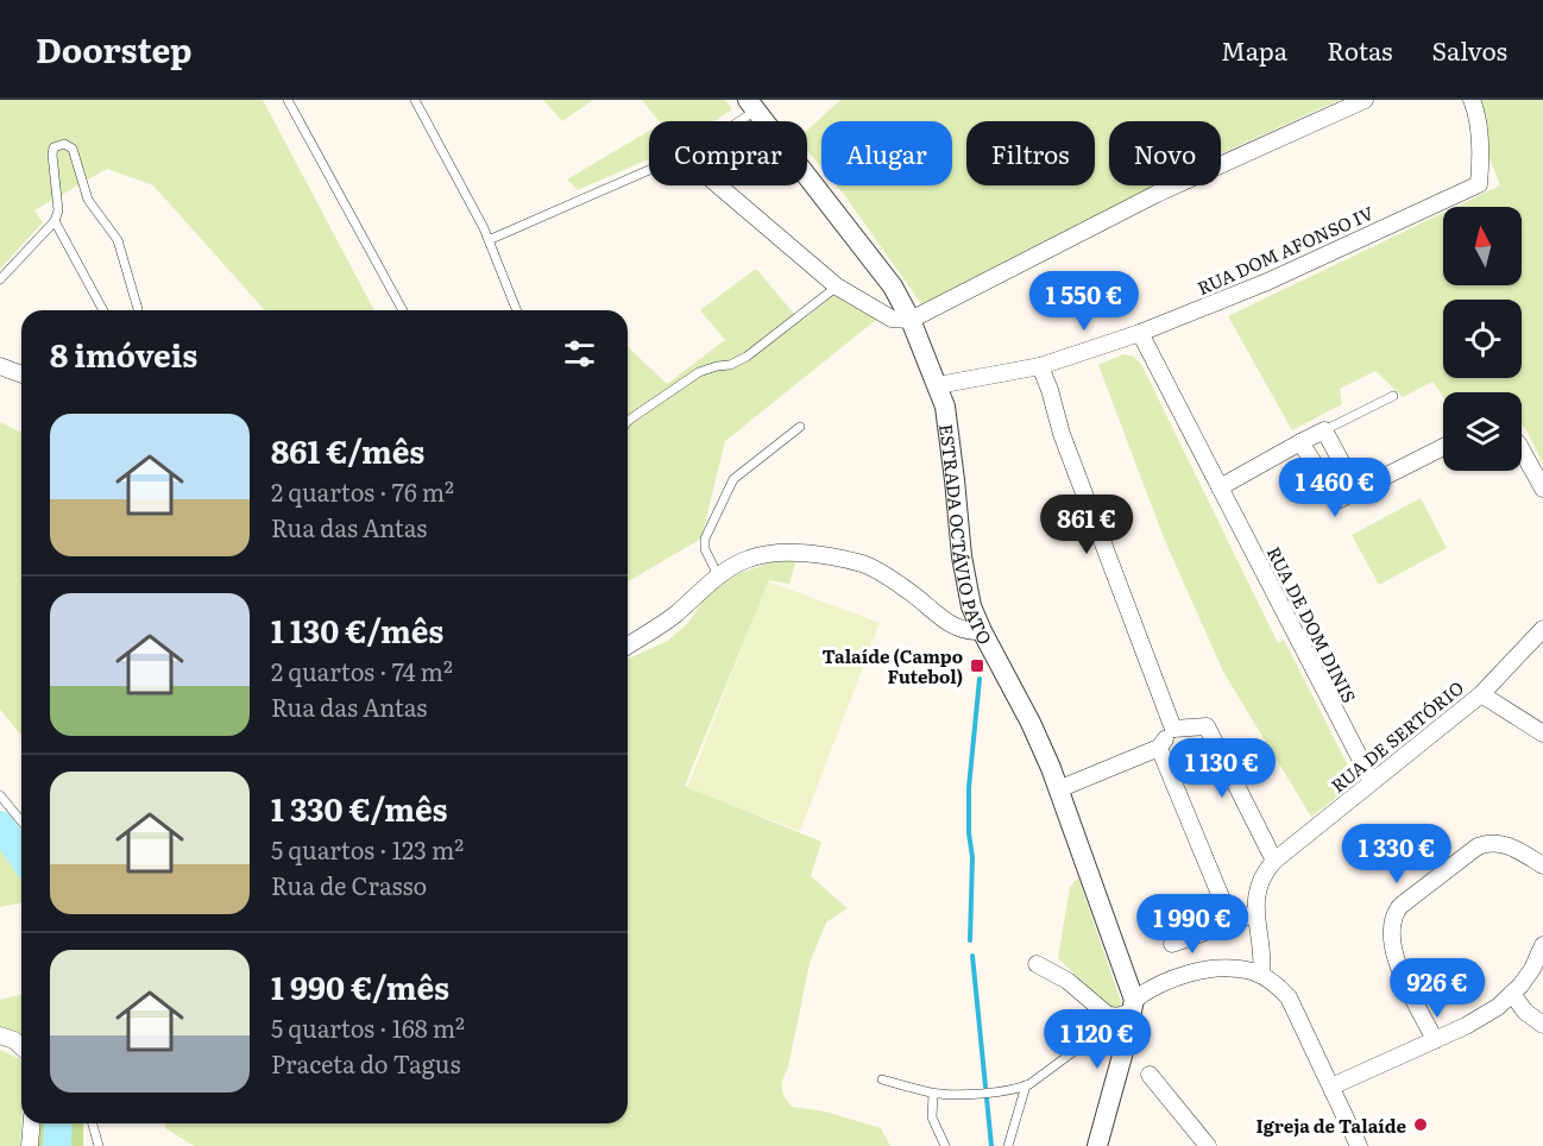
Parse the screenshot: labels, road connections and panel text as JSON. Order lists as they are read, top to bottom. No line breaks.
{"streets":{"street":["RUA DOM AFONSO IV","ESTRADA OCTÁVIO PATO","RUA DE DOM DINIS","RUA DE SERTÓRIO"]},"crossings":[["RUA DOM AFONSO IV","ESTRADA OCTÁVIO PATO"],["RUA DOM AFONSO IV","RUA DE DOM DINIS"],["RUA DE DOM DINIS","RUA DE SERTÓRIO"]],"places":{"transit":["Talaíde (Campo Futebol)"],"other":["Igreja de Talaíde"]},"north":"top","page":{"header":"Doorstep","nav":["Mapa","Rotas","Salvos"],"chip":["Comprar","Alugar","Filtros","Novo"],"price":["1 550 €","1 460 €","861 €","1 130 €","1 330 €","1 990 €","926 €","1 120 €"],"heading":"8 imóveis","list":[{"name":"861 €/mês","note":"2 quartos · 76 m² · Rua das Antas"},{"name":"1 130 €/mês","note":"2 quartos · 74 m² · Rua das Antas"},{"name":"1 330 €/mês","note":"5 quartos · 123 m² · Rua de Crasso"},{"name":"1 990 €/mês","note":"5 quartos · 168 m² · Praceta do Tagus"}]}}
